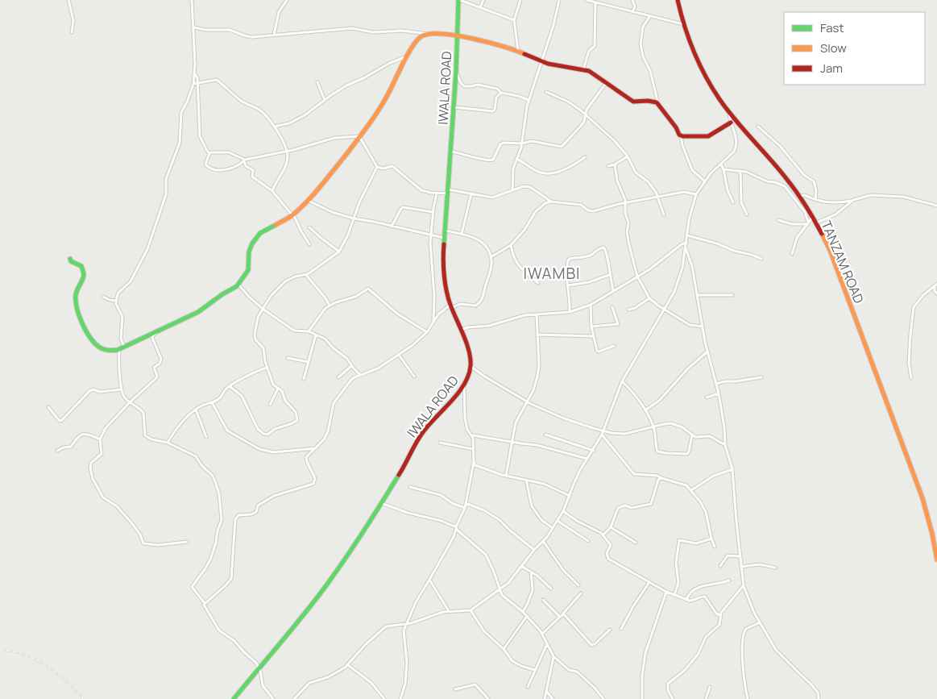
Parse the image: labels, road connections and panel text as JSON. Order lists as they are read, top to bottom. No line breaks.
{"streets":{"main road":["IWALA ROAD","TANZAM ROAD"]},"districts":["IWAMBI"],"legend":["Fast","Slow","Jam"]}
